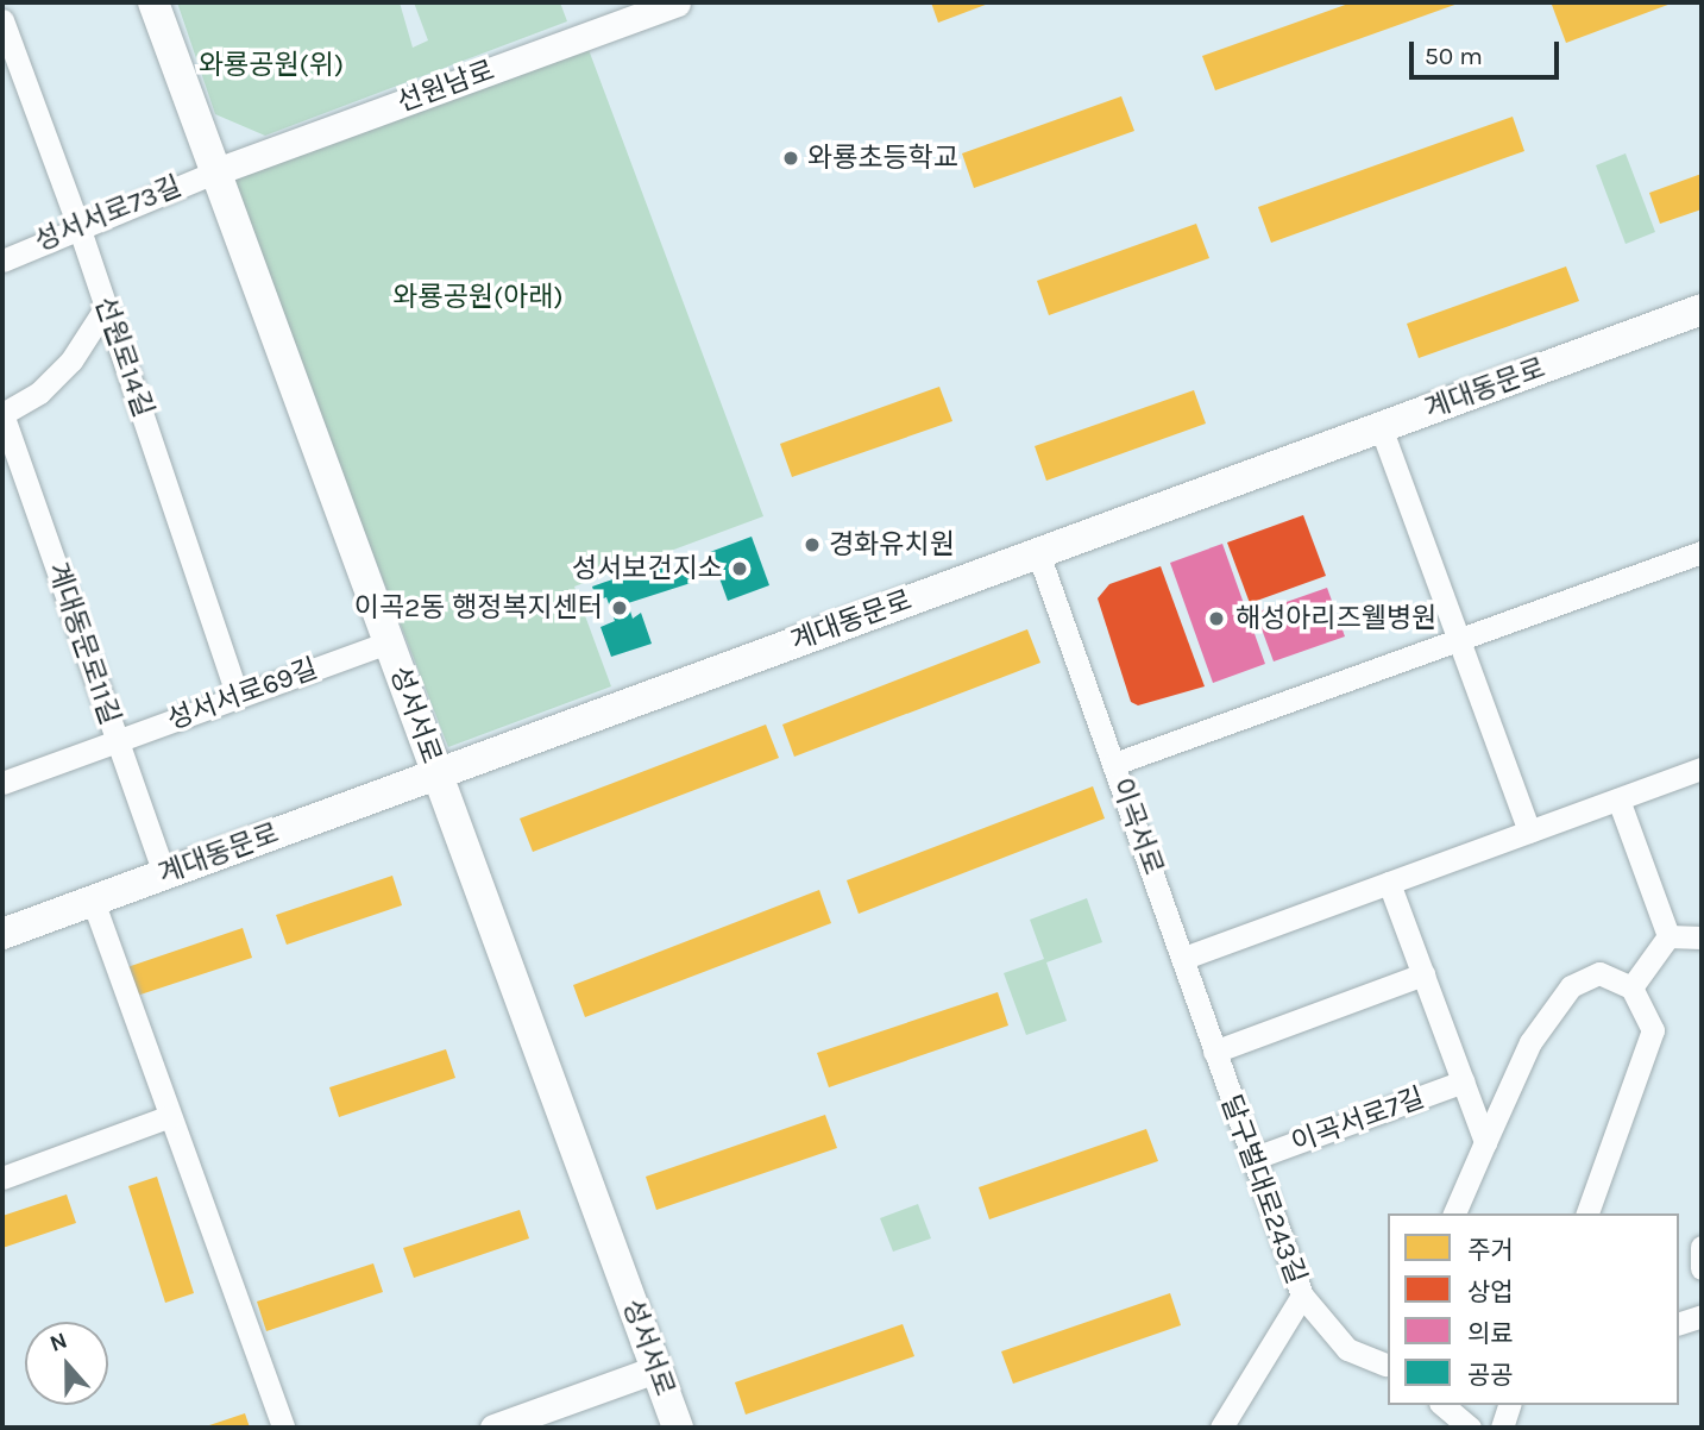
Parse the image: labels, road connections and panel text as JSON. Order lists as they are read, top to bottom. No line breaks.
{"streets":{"main road":["계대동문로","성서서로"],"street":["선원남로","성서서로73길","선원로14길","계대동문로11길","성서서로69길","이곡서로","이곡서로7길","달구벌대로243길"]},"crossings":[["선원남로","성서서로73길"],["선원남로","성서서로"],["성서서로73길","선원로14길"],["성서서로73길","성서서로"],["선원로14길","성서서로69길"],["계대동문로","계대동문로11길"],["계대동문로","성서서로"],["계대동문로11길","성서서로69길"],["성서서로69길","성서서로"],["이곡서로","달구벌대로243길"],["이곡서로7길","달구벌대로243길"]],"parks":["와룡공원(위)","와룡공원(아래)"],"places":["와룡초등학교","경화유치원","성서보건지소","이곡2동 행정복지센터","해성아리즈웰병원"],"legend":["주거","상업","의료","공공"],"scale_bar":"50 m","north":"top"}
